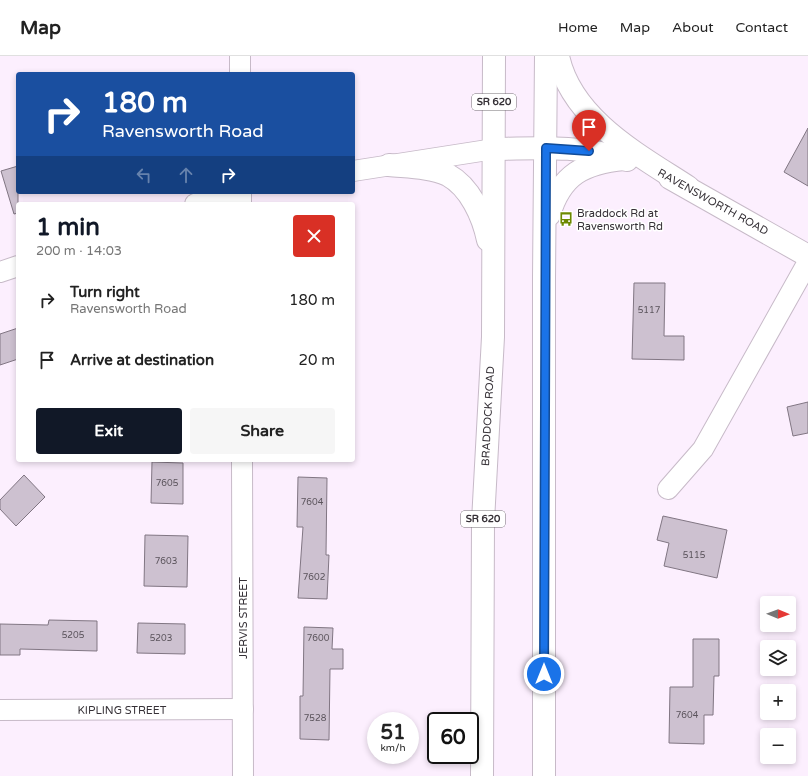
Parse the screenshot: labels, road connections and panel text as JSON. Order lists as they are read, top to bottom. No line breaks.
{"streets":{"main road":["SR 620","RAVENSWORTH ROAD","BRADDOCK ROAD"],"street":["JERVIS STREET","KIPLING STREET"]},"crossings":[["RAVENSWORTH ROAD","BRADDOCK ROAD"],["JERVIS STREET","KIPLING STREET"]],"places":{"bus stop":["Braddock Rd at Ravensworth Rd"]},"house_numbers":["5117","7605","7604","5115","7603","7602","5205","5203","7600","7604","7528"],"north":"right","page":{"header":"Map","nav":["Home","Map","About","Contact"],"turn":["180 m","Ravensworth Road"],"heading":["1 min","200 m · 14:03"],"list":[{"name":"Turn right","note":"Ravensworth Road","value":"180 m"},{"name":"Arrive at destination","value":"20 m"}],"buttons":["Exit","Share"],"map_buttons":["+","−"],"speed":"51 km/h","limit":"60"}}
